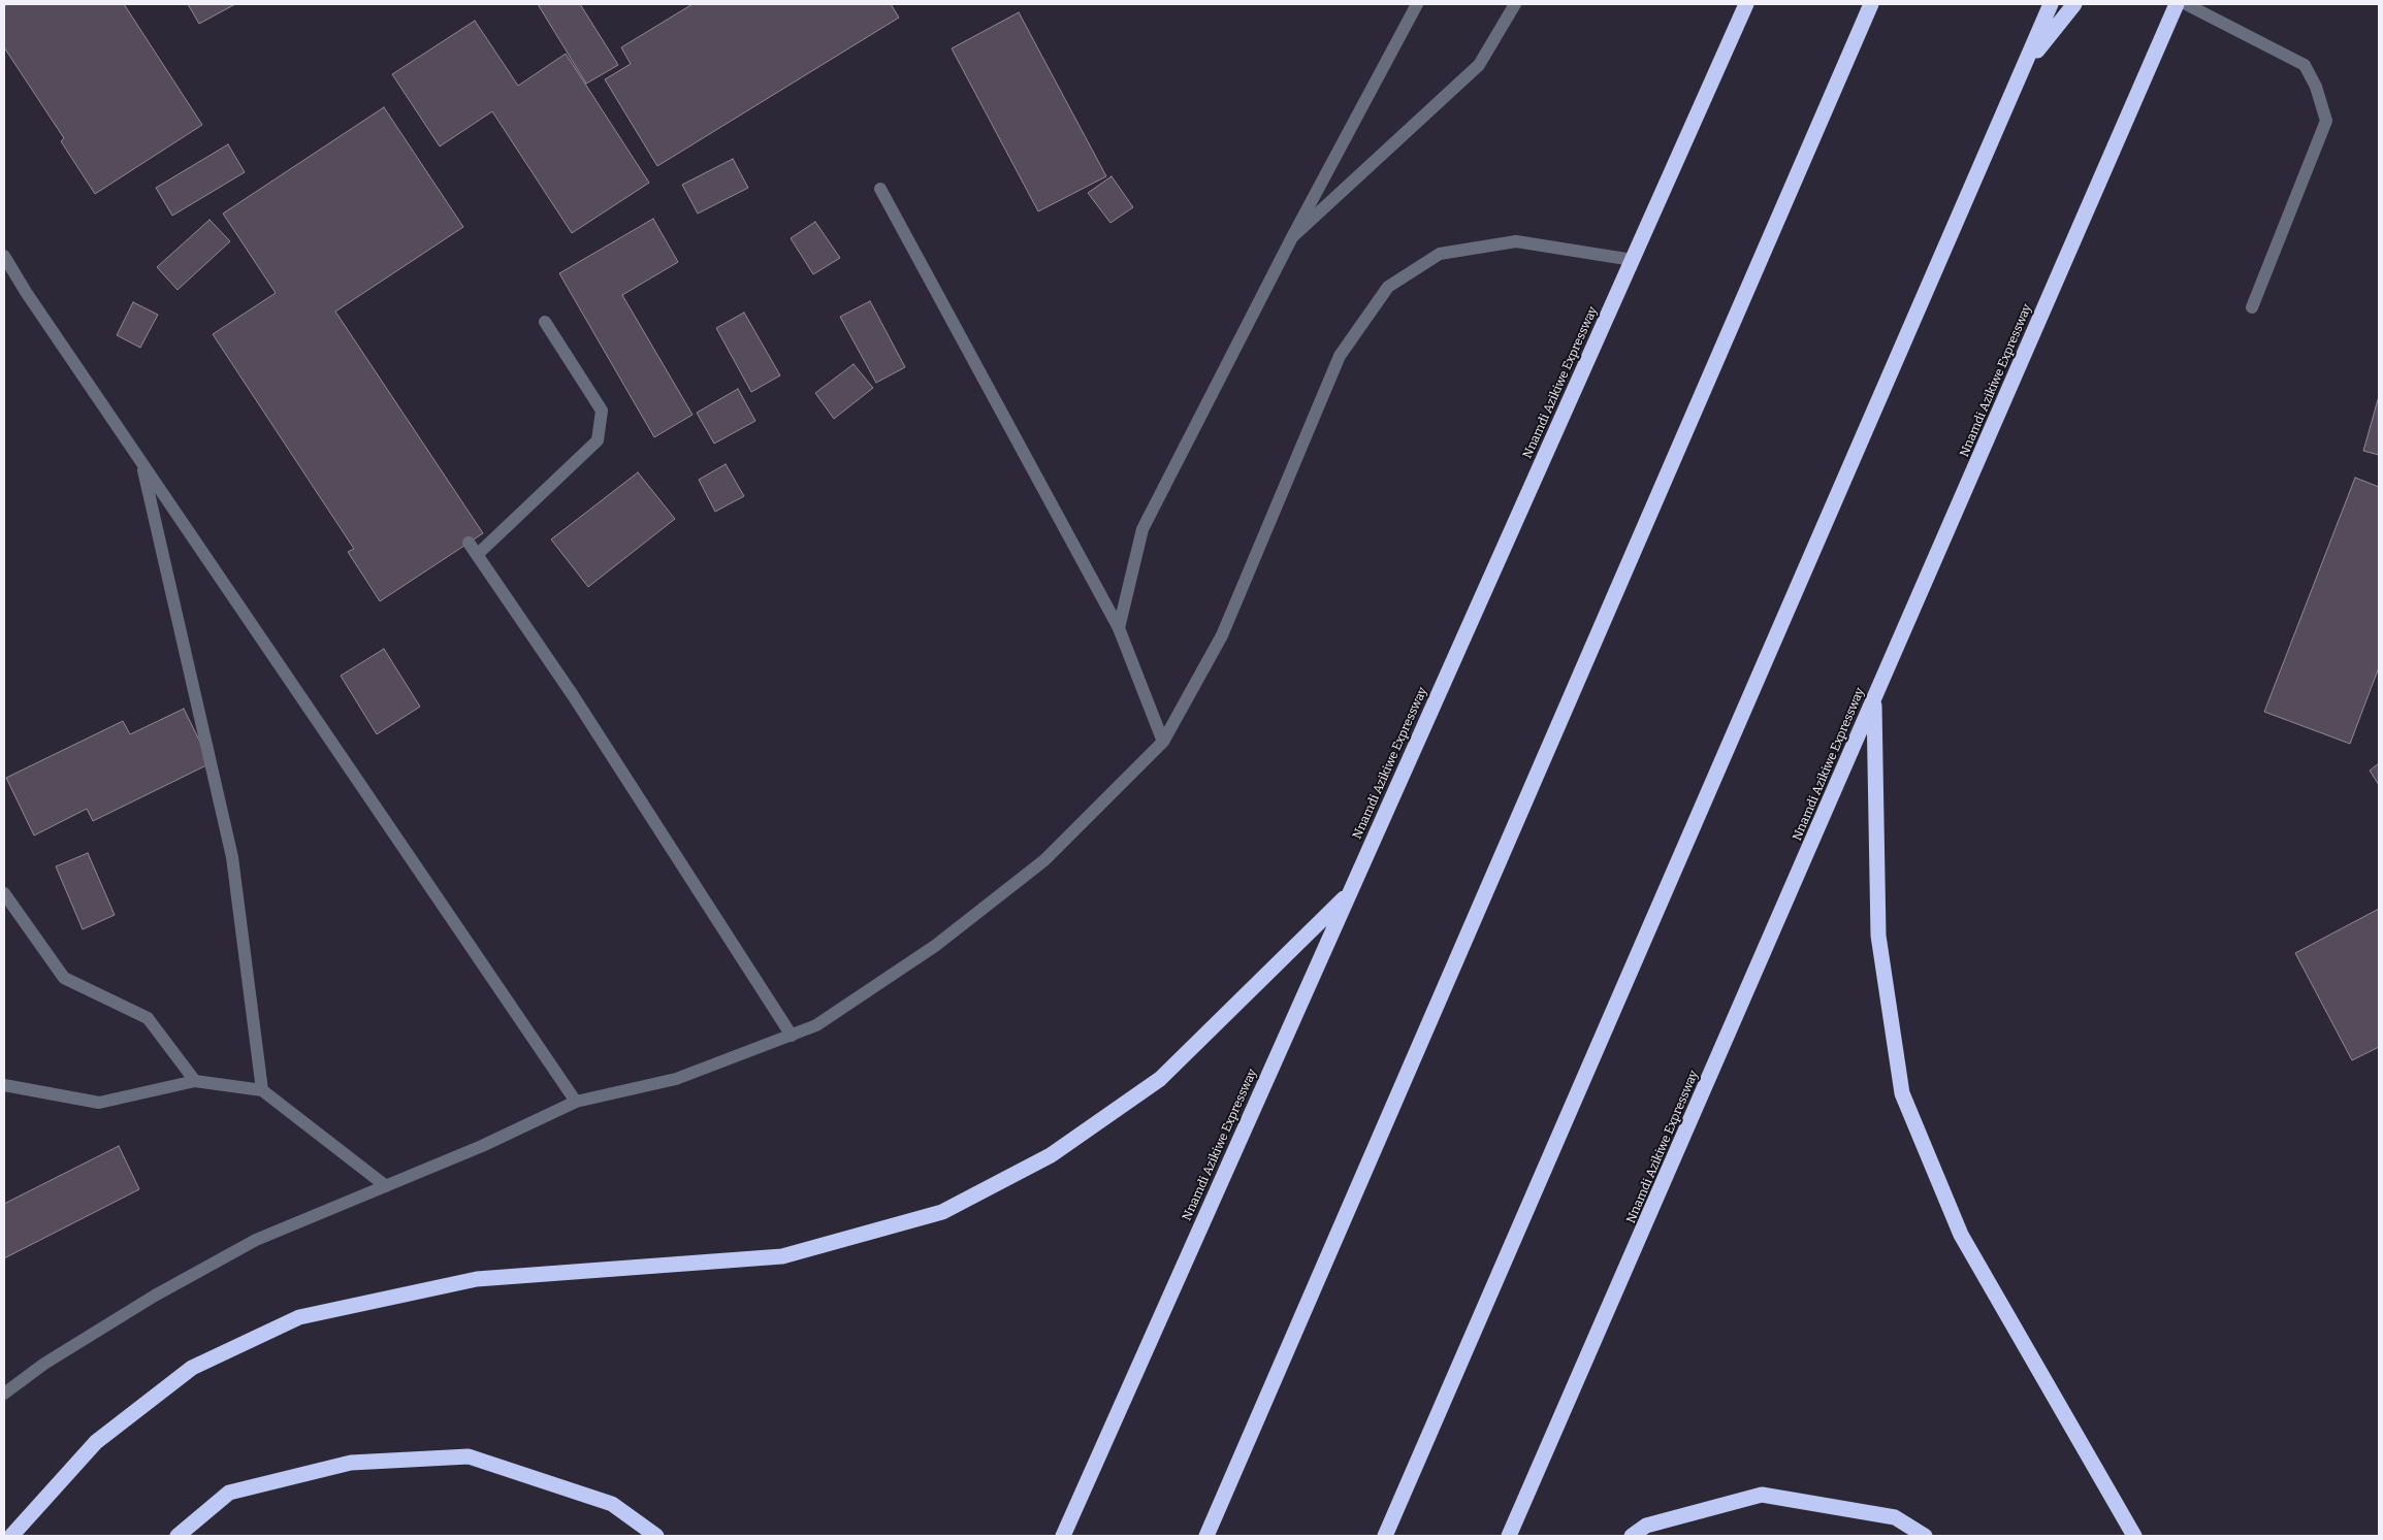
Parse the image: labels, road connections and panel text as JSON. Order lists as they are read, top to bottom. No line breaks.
{"streets":{"highway":["Nnamdi Azikiwe Expressway"]}}
